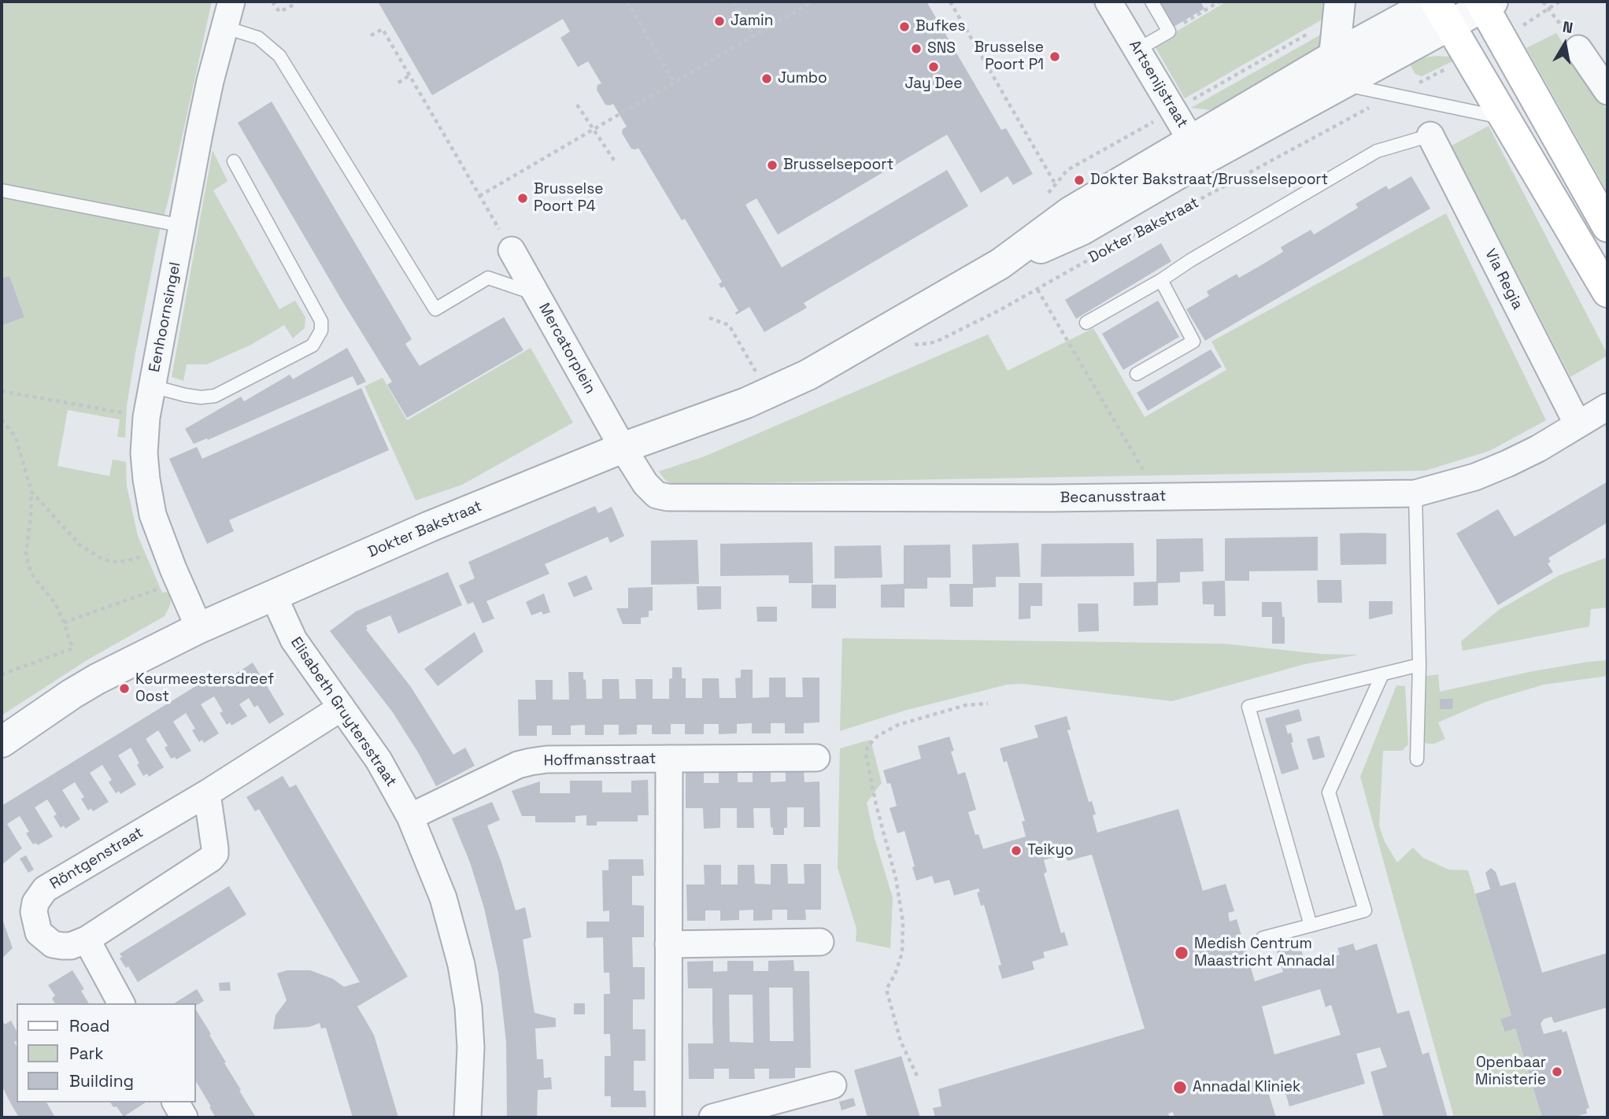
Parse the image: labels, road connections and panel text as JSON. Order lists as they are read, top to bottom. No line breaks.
{"streets":{"street":["Artsenijstraat","Dokter Bakstraat","Via Regia","Eenhoornsingel","Mercatorplein","Becanusstraat","Elisabeth Gruytersstraat","Hoffmansstraat","Röntgenstraat"]},"crossings":[["Artsenijstraat","Dokter Bakstraat"],["Dokter Bakstraat","Eenhoornsingel"],["Dokter Bakstraat","Mercatorplein"],["Dokter Bakstraat","Becanusstraat"],["Dokter Bakstraat","Elisabeth Gruytersstraat"],["Via Regia","Becanusstraat"],["Mercatorplein","Becanusstraat"],["Elisabeth Gruytersstraat","Hoffmansstraat"],["Elisabeth Gruytersstraat","Röntgenstraat"]],"places":["Jamin","Bufkes","SNS","Brusselse Poort P1","Jay Dee","Jumbo","Brusselsepoort","Dokter Bakstraat/Brusselsepoort","Brusselse Poort P4","Keurmeestersdreef Oost","Teikyo","Medish Centrum Maastricht Annadal","Openbaar Ministerie","Annadal Kliniek"],"legend":["Road","Park","Building"],"north":"top"}
